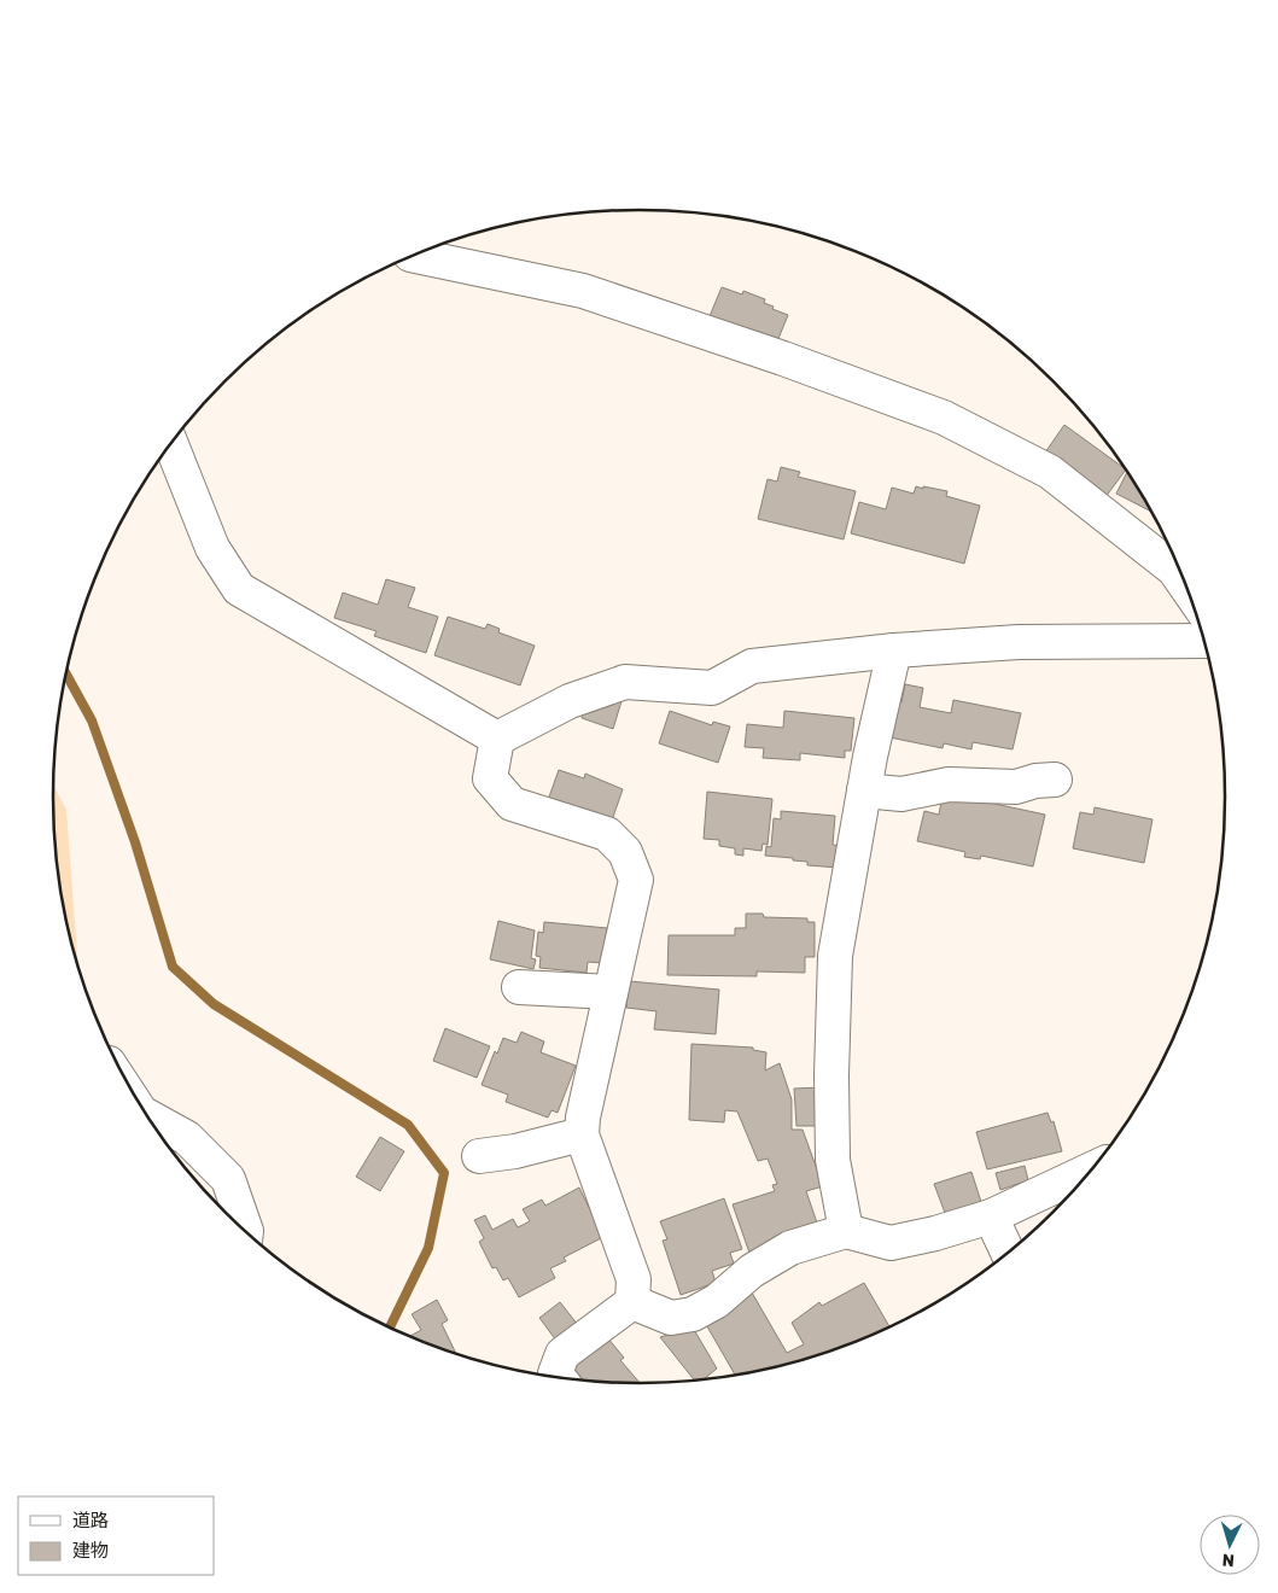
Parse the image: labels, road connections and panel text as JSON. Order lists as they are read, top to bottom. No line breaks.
{"legend":["道路","建物"],"north":"bottom"}
